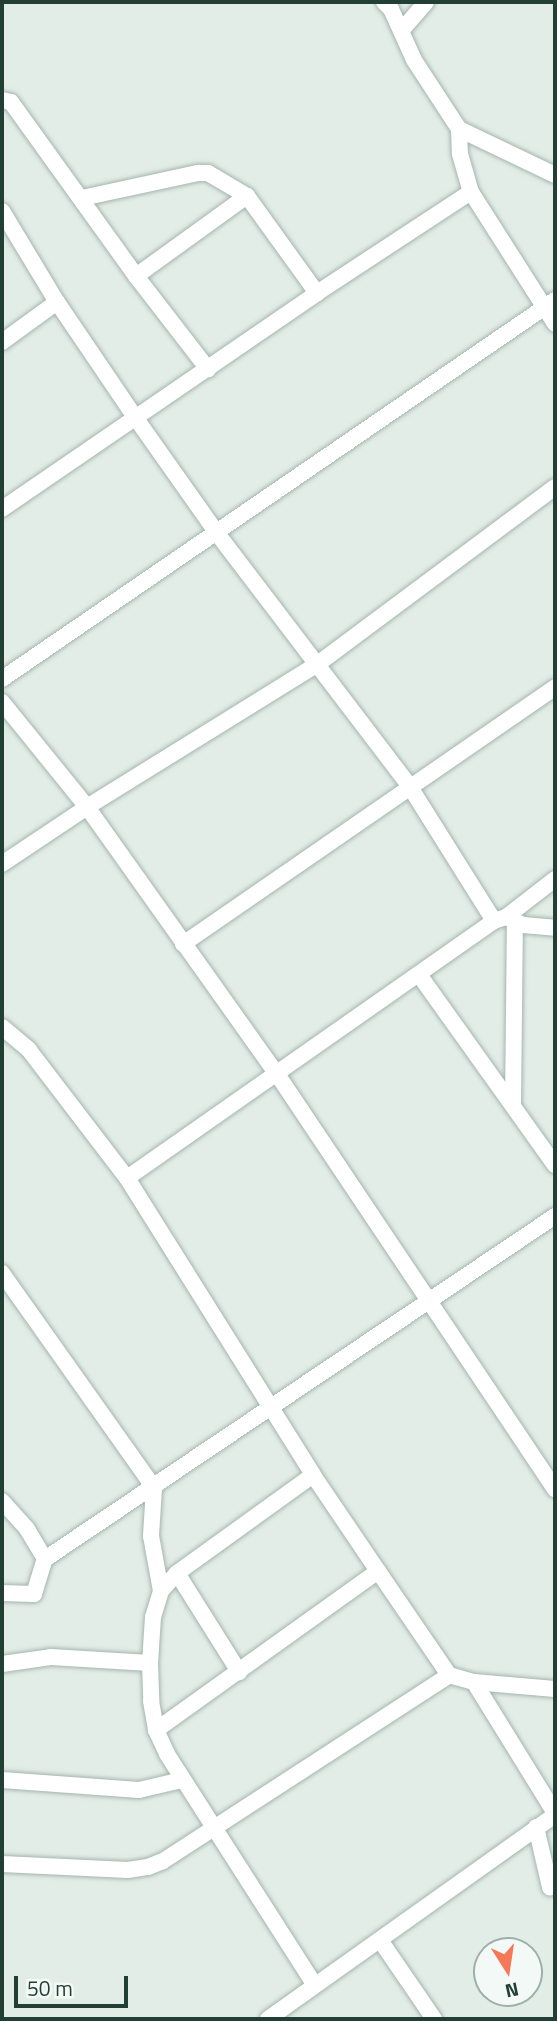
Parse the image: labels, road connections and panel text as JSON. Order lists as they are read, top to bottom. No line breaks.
{"scale_bar":"50 m","north":"bottom"}
